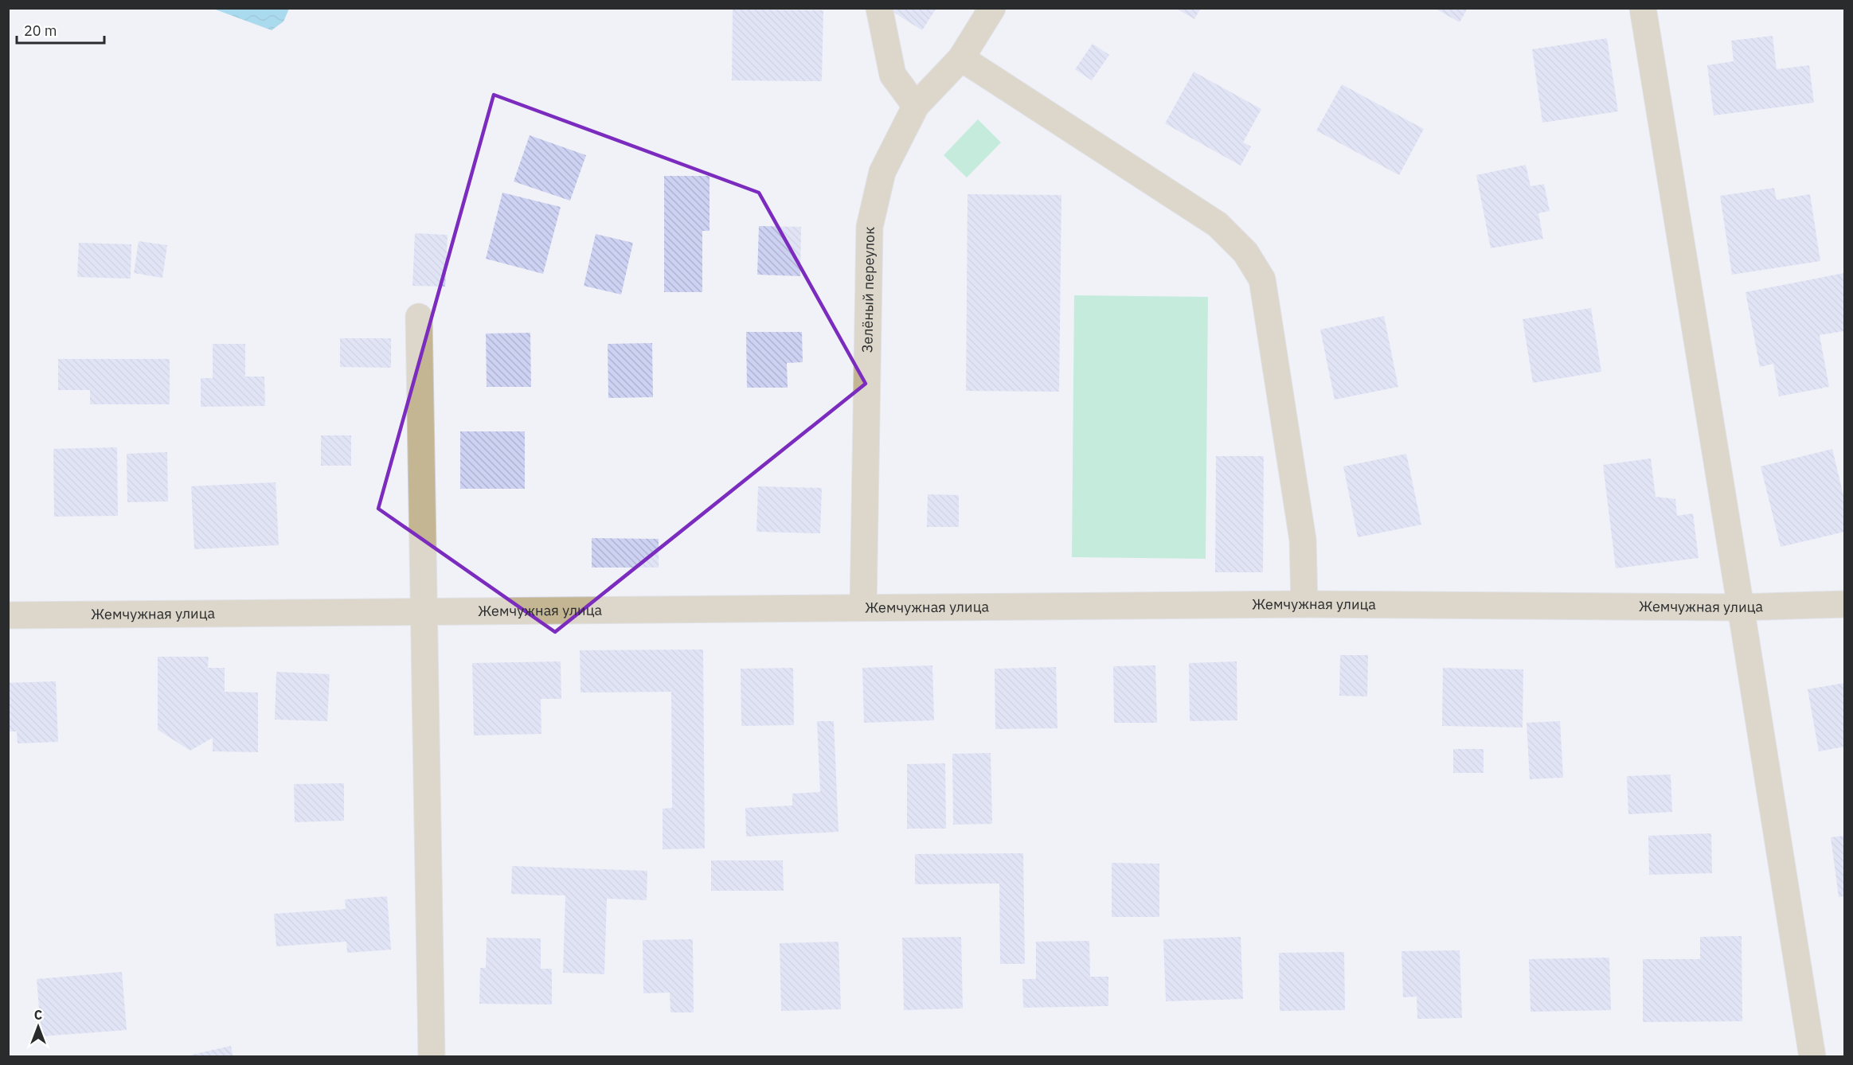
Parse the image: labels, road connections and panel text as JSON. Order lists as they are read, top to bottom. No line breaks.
{"streets":{"street":["Зелёный переулок","Жемчужная улица"]},"crossings":[["Зелёный переулок","Жемчужная улица"]],"scale_bar":"20 m","north":"top"}
